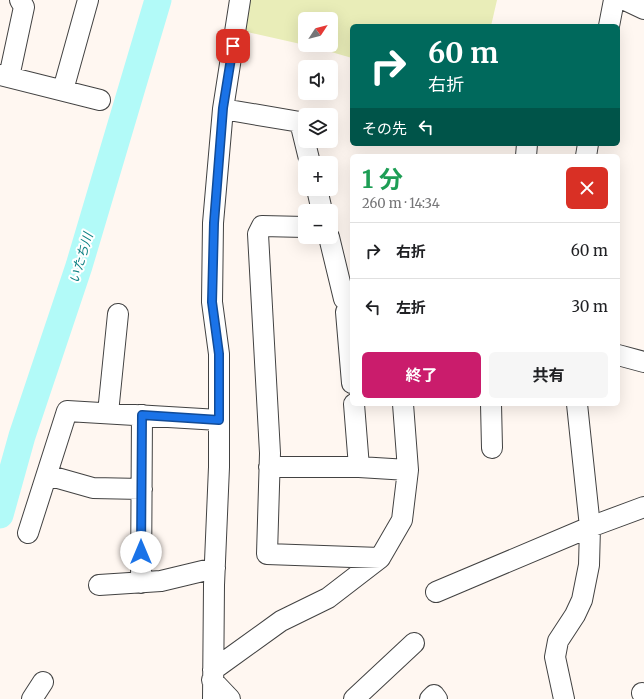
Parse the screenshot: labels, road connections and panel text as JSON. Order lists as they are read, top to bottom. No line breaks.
{"water":["いたち川"],"north":"top right","page":{"map_buttons":["+","−"],"turn":["60 m","右折"],"then":"その先","heading":["1 分","260 m · 14:34"],"list":[{"name":"右折","value":"60 m"},{"name":"左折","value":"30 m"}],"buttons":["終了","共有"]}}
